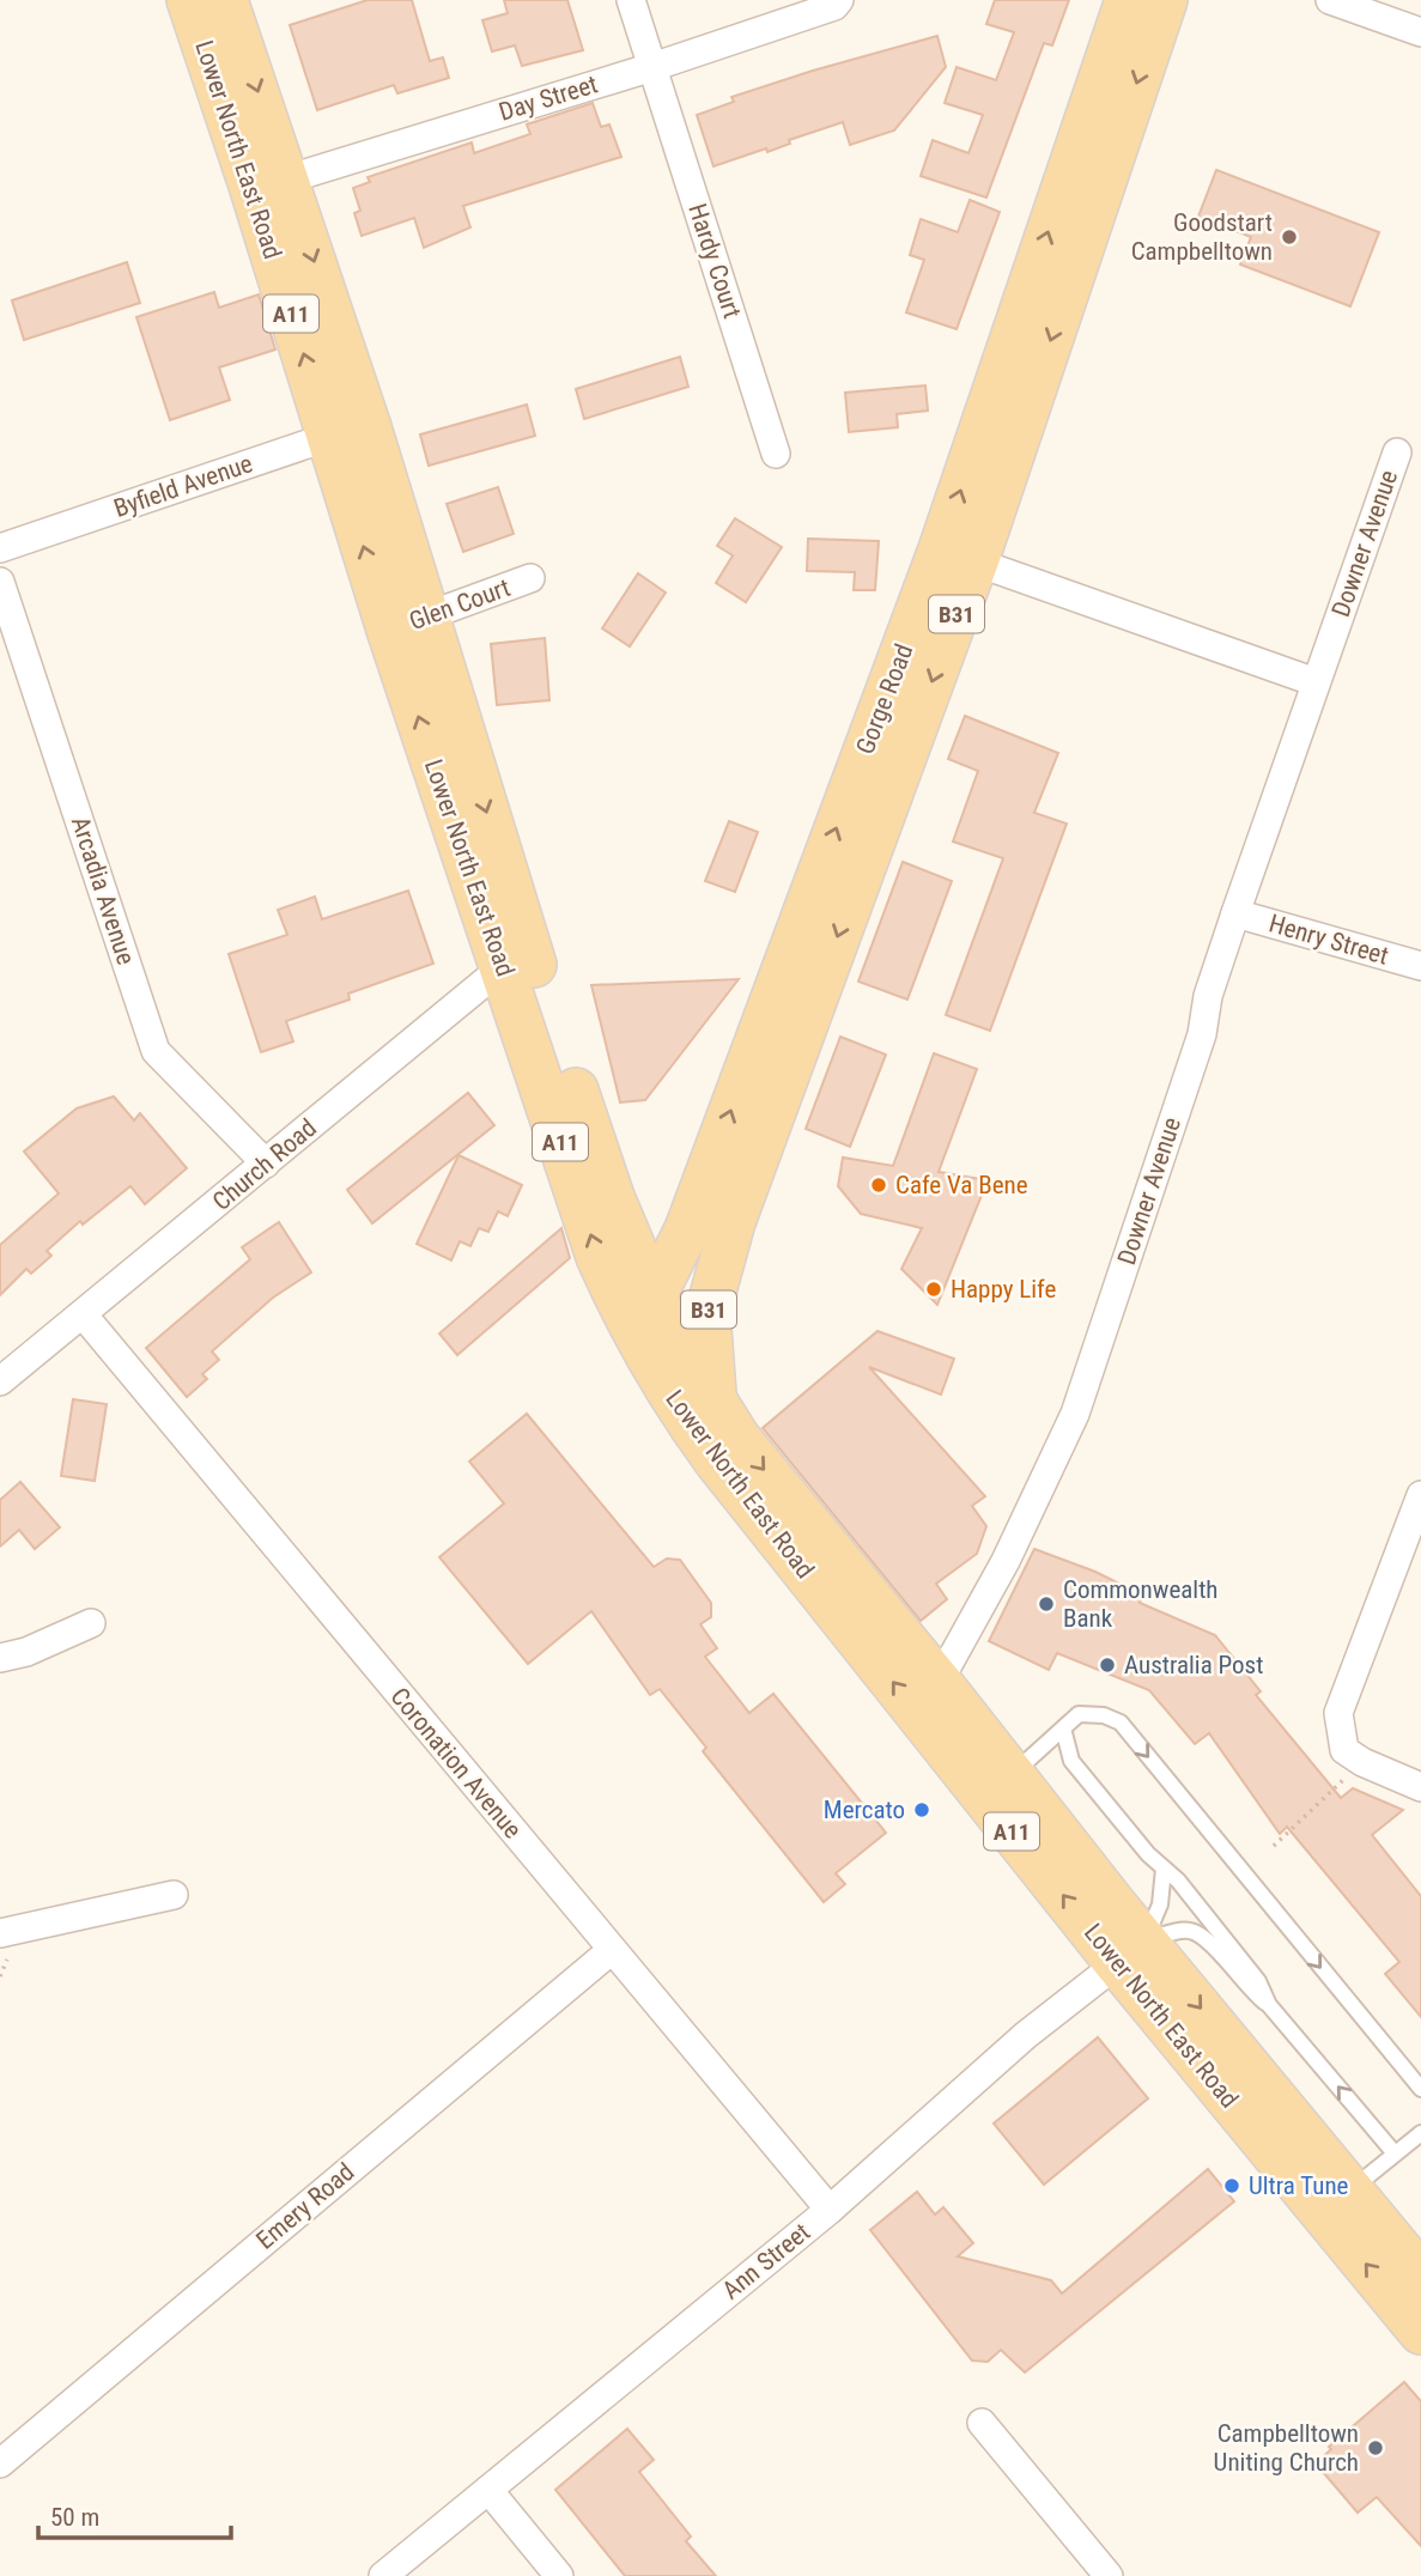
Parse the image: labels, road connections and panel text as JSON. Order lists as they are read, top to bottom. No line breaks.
{"streets":{"main road":["Lower North East Road","A11","B31","Gorge Road"],"street":["Day Street","Hardy Court","Byfield Avenue","Downer Avenue","Glen Court","Arcadia Avenue","Henry Street","Church Road","Coronation Avenue","Emery Road","Ann Street"]},"crossings":[["Day Street","Lower North East Road"],["Day Street","Hardy Court"],["Lower North East Road","Byfield Avenue"],["Lower North East Road","Downer Avenue"],["Lower North East Road","Glen Court"],["Lower North East Road","Gorge Road"],["Lower North East Road","Church Road"],["Lower North East Road","Ann Street"],["Downer Avenue","Henry Street"],["Arcadia Avenue","Church Road"],["Church Road","Coronation Avenue"],["Coronation Avenue","Emery Road"],["Coronation Avenue","Ann Street"]],"places":["Goodstart Campbelltown","Cafe Va Bene","Happy Life","Commonwealth Bank","Australia Post","Mercato","Ultra Tune","Campbelltown Uniting Church"],"scale_bar":"50 m"}
